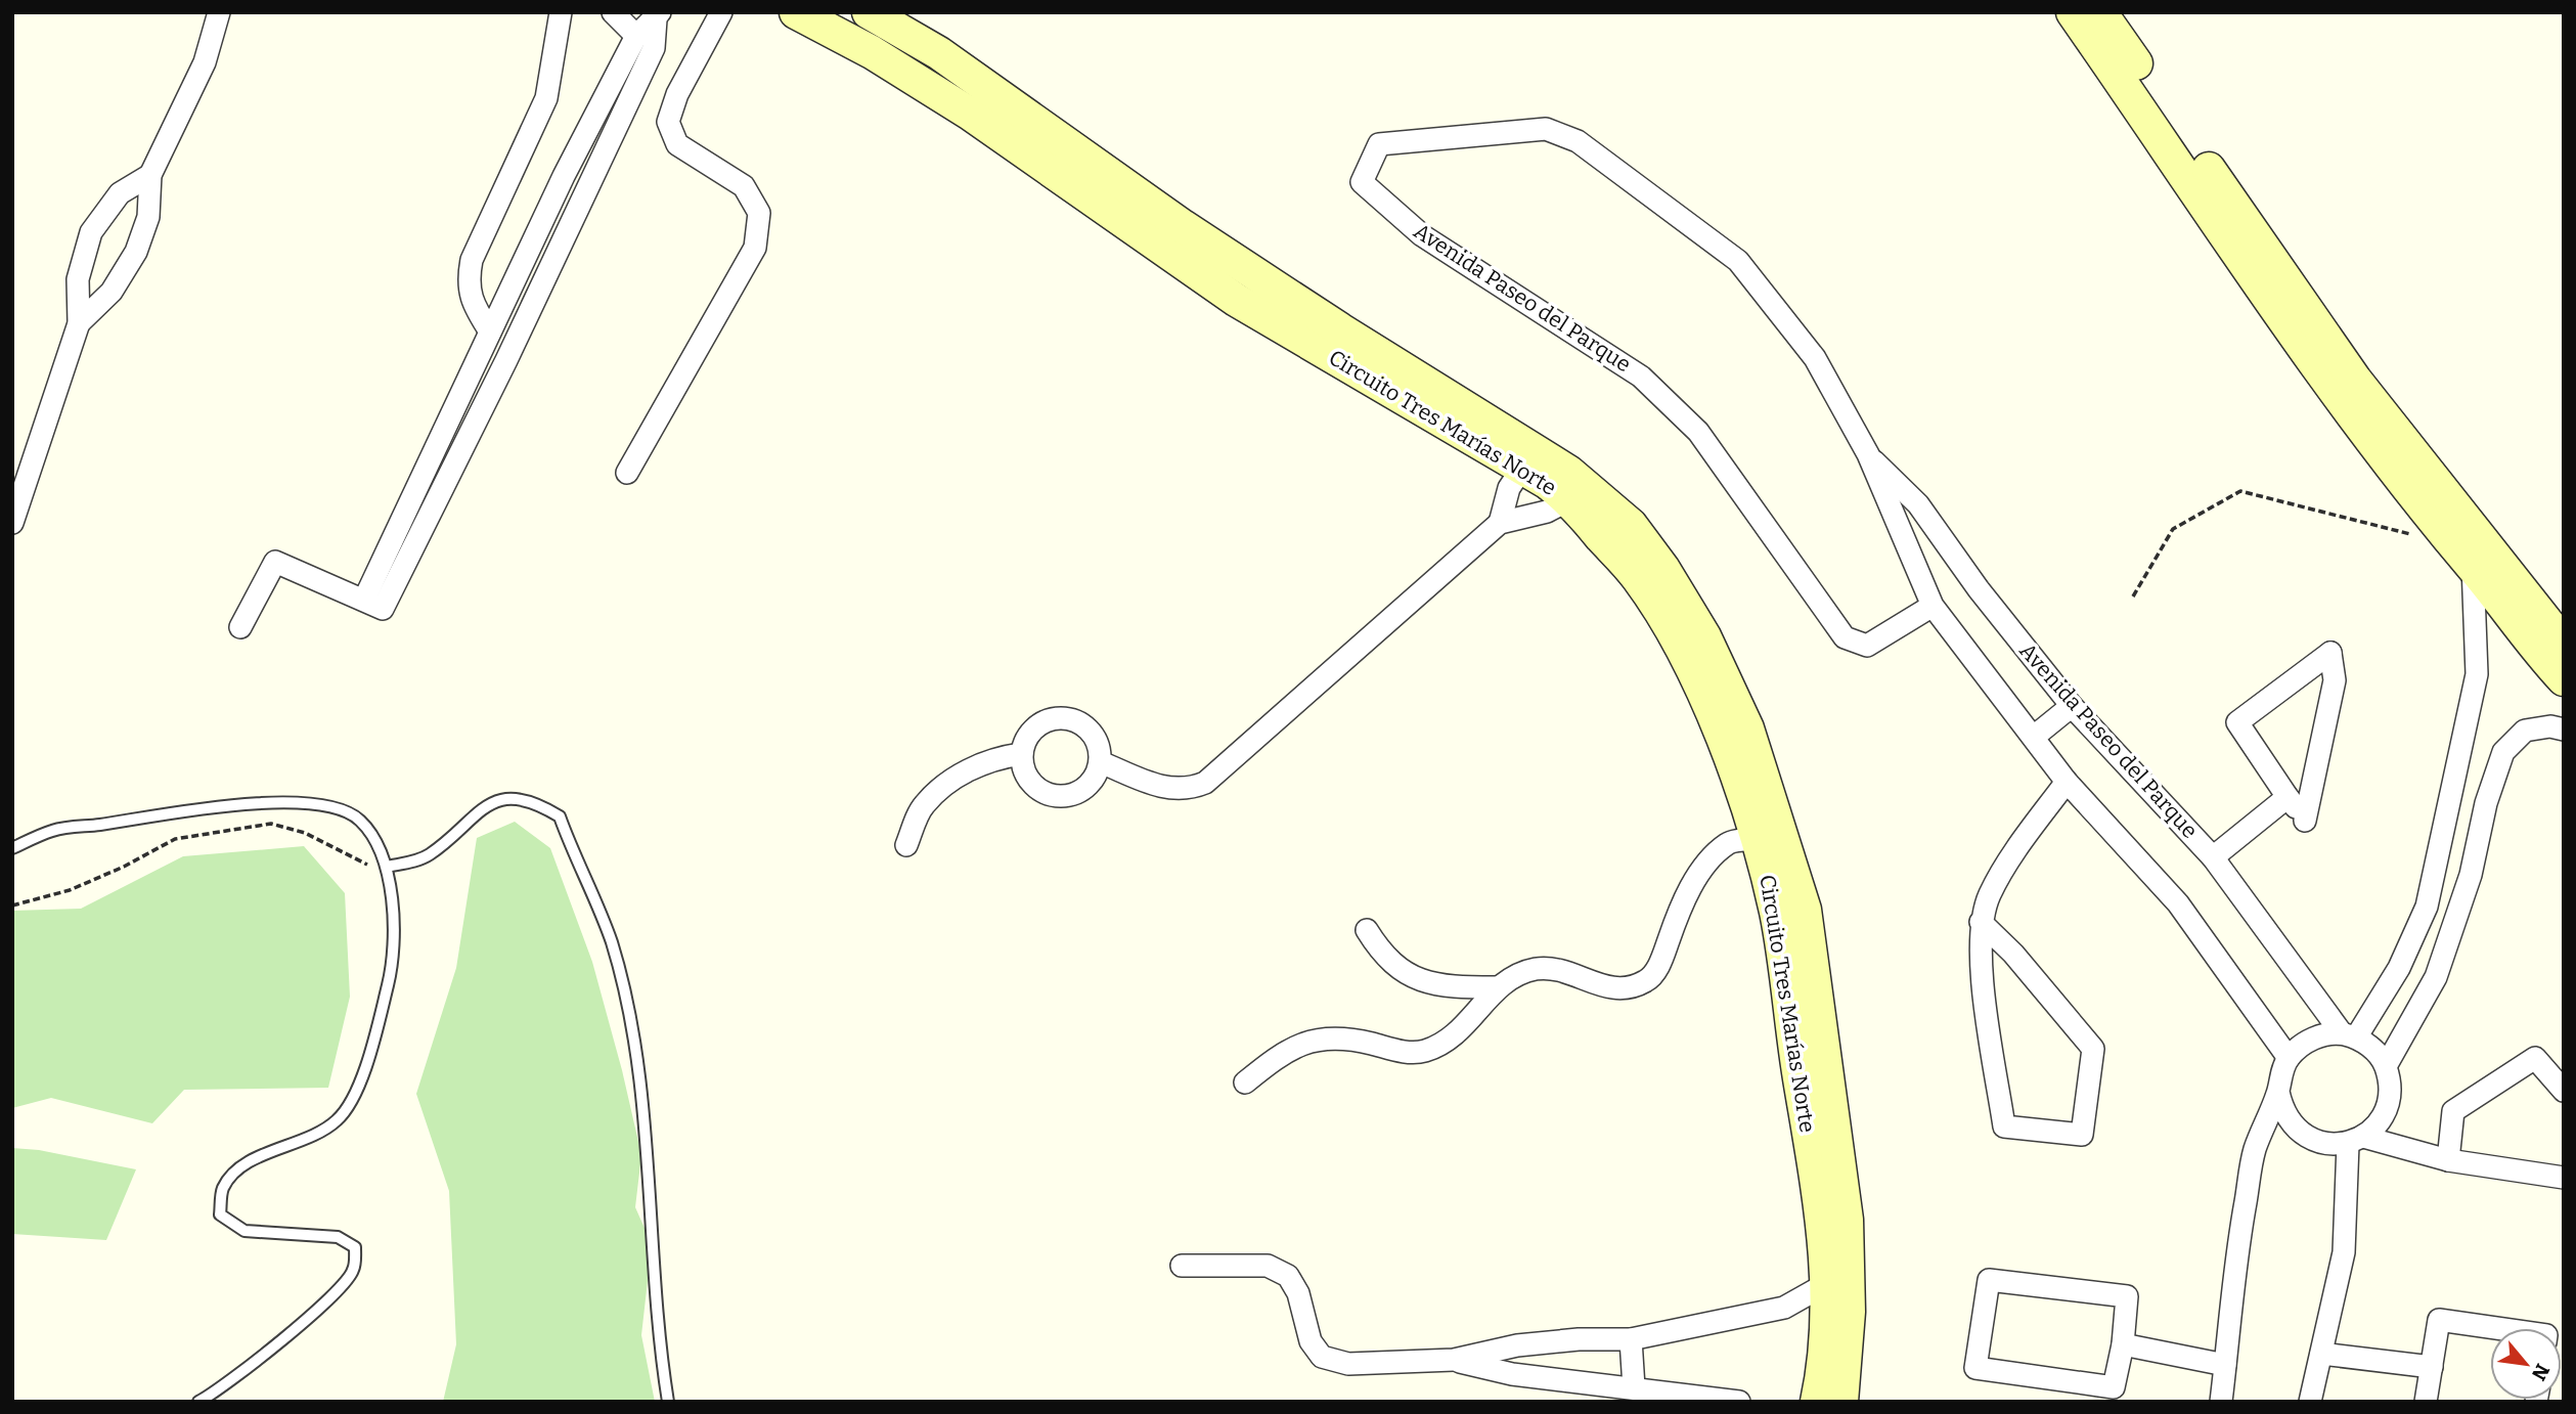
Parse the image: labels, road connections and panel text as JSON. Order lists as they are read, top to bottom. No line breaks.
{"streets":{"street":["Avenida Paseo del Parque","Circuito Tres Marías Norte"]},"north":"bottom right"}
